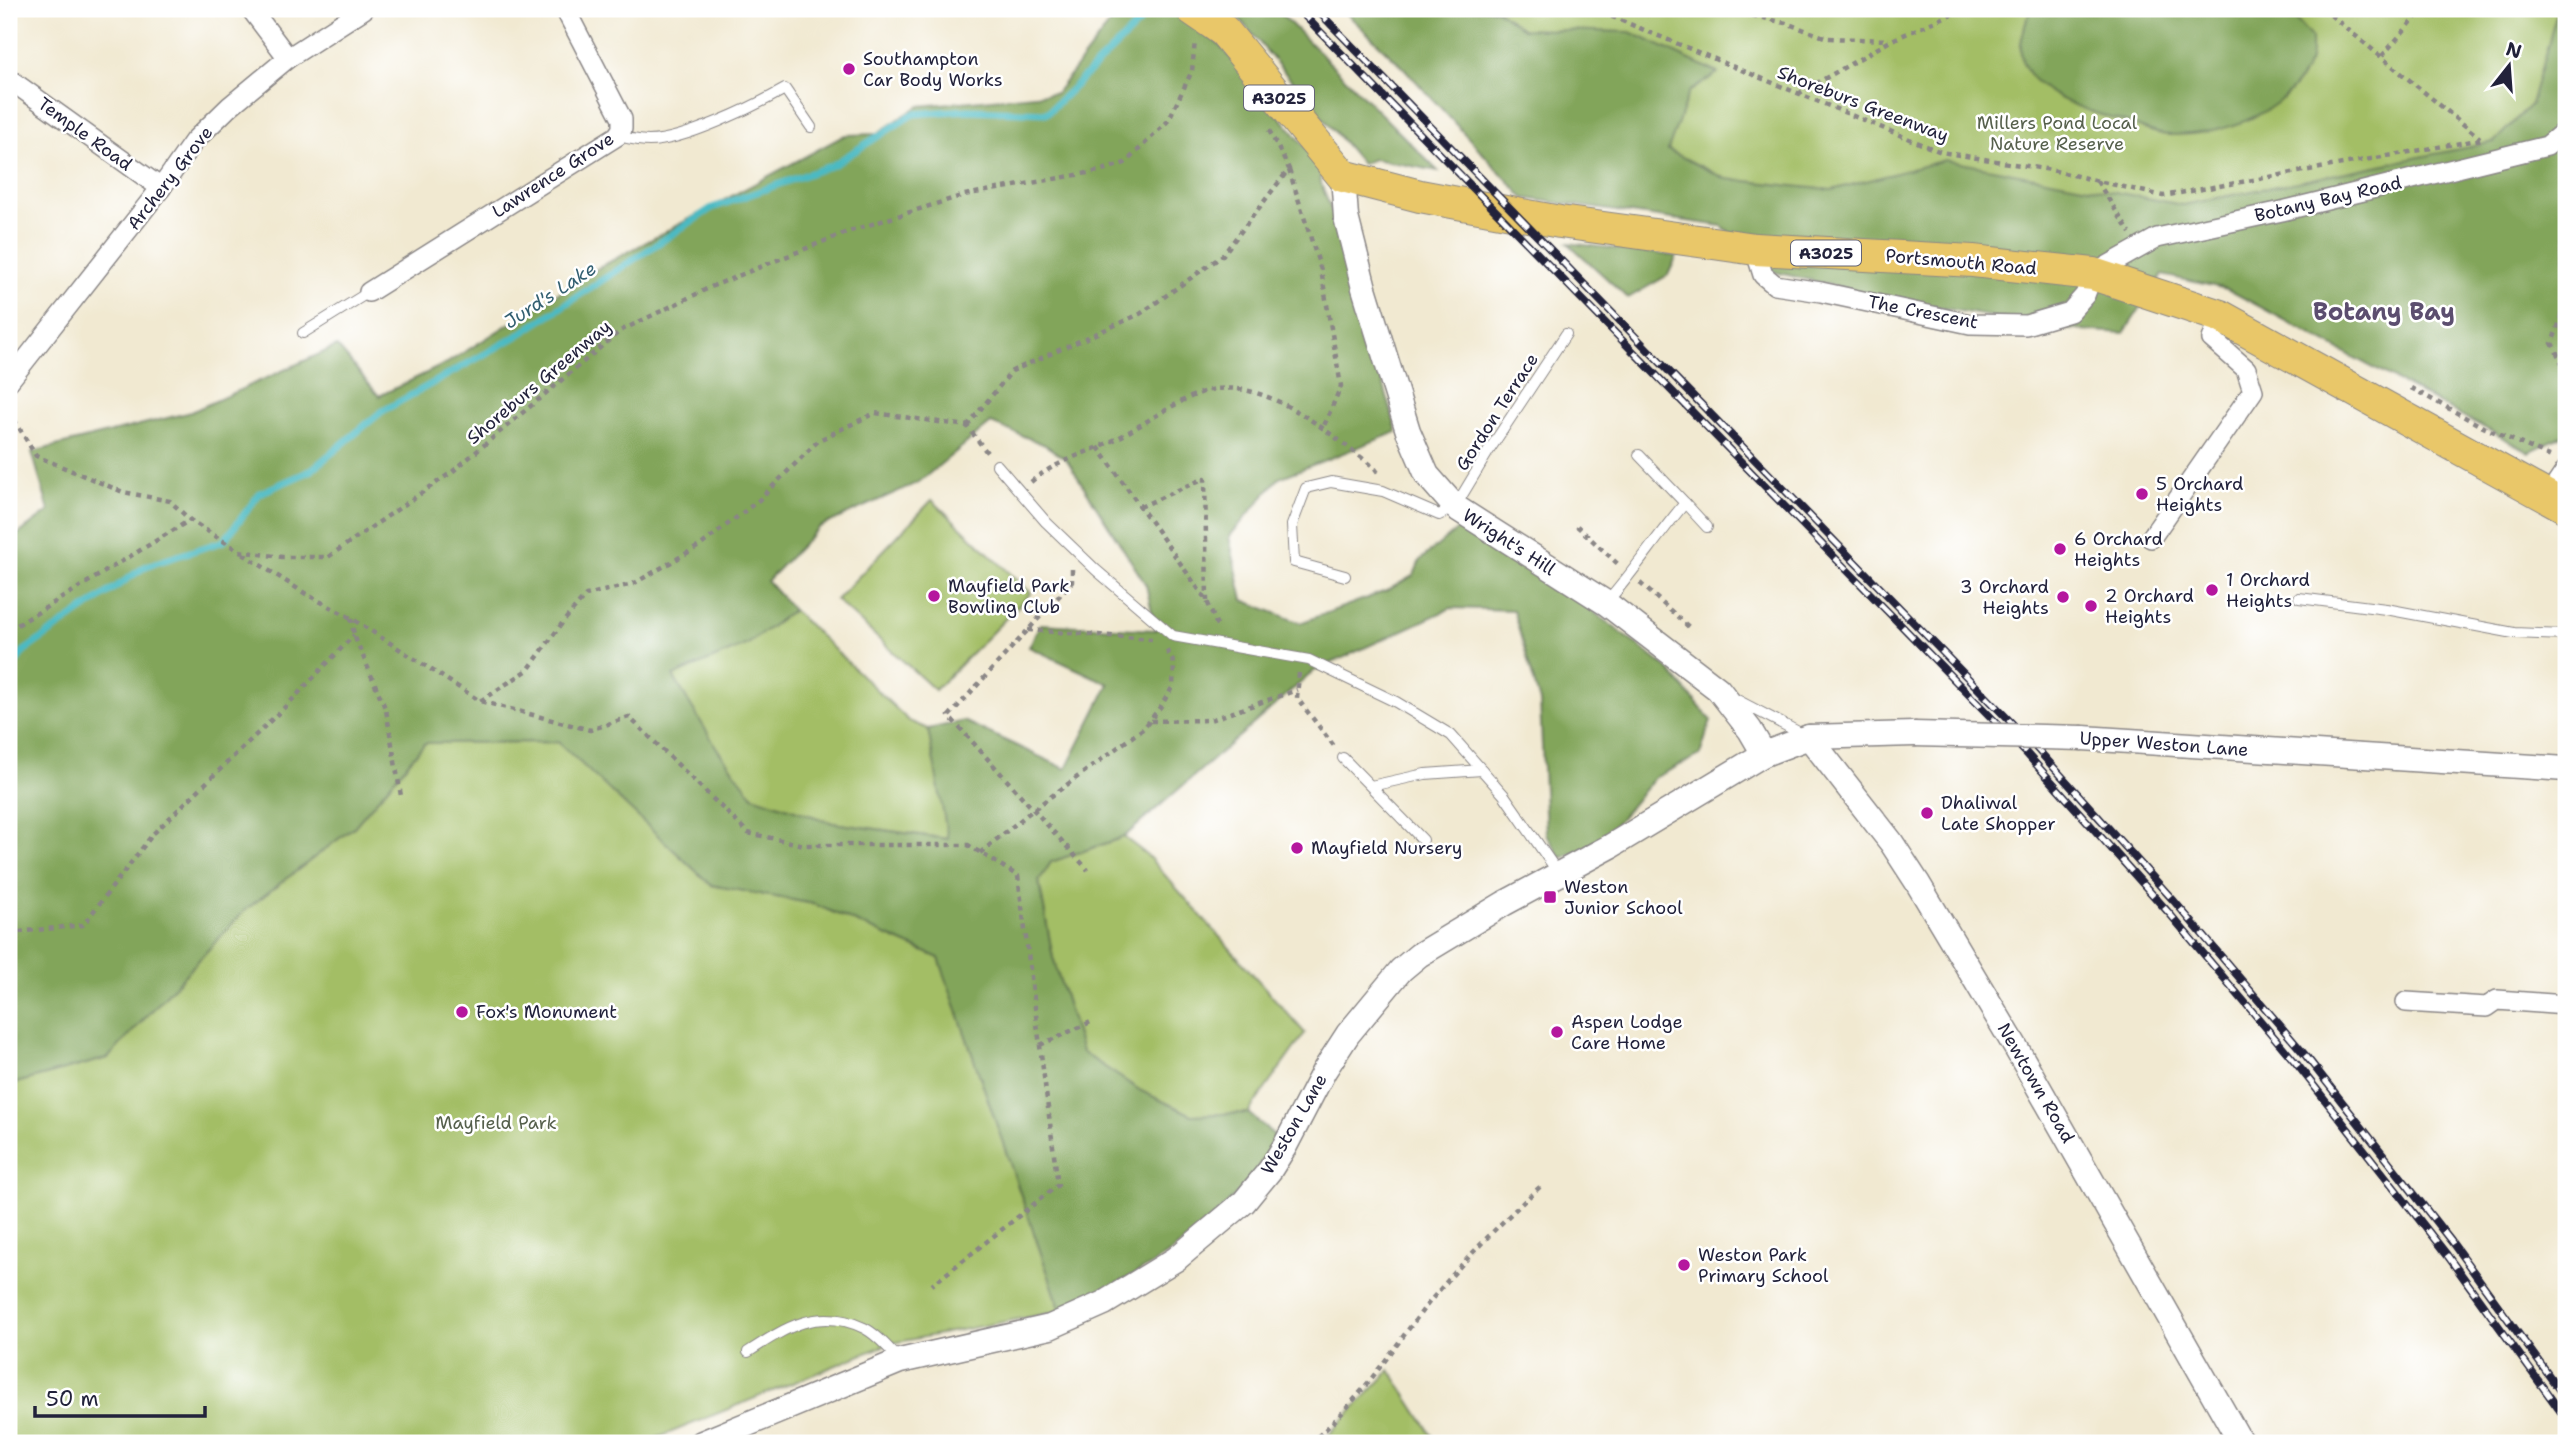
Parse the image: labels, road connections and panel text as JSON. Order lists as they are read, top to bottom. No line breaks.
{"streets":{"main road":["A3025","Portsmouth Road"],"street":["Temple Road","Lawrence Grove","Archery Grove","Botany Bay Road","The Crescent","Wright's Hill","Upper Weston Lane","Newtown Road","Weston Lane"],"lane":["Gordon Terrace"],"path":["Shoreburs Greenway"]},"crossings":[["A3025","Shoreburs Greenway"],["A3025","Portsmouth Road"],["A3025","Wright's Hill"],["Temple Road","Archery Grove"],["Botany Bay Road","Portsmouth Road"],["Botany Bay Road","The Crescent"],["Portsmouth Road","The Crescent"],["Portsmouth Road","Wright's Hill"],["Gordon Terrace","Wright's Hill"],["Wright's Hill","Upper Weston Lane"],["Wright's Hill","Weston Lane"],["Upper Weston Lane","Newtown Road"],["Upper Weston Lane","Weston Lane"]],"districts":["Botany Bay"],"water":["Jurd's Lake"],"parks":["Millers Pond Local Nature Reserve","Mayfield Park"],"places":{"other":["Southampton Car Body Works","5 Orchard Heights","6 Orchard Heights","1 Orchard Heights","Mayfield Park Bowling Club","3 Orchard Heights","2 Orchard Heights","Dhaliwal Late Shopper","Mayfield Nursery","Fox's Monument","Aspen Lodge Care Home","Weston Park Primary School"],"transit":["Weston Junior School"]},"scale_bar":"50 m","north":"top"}
